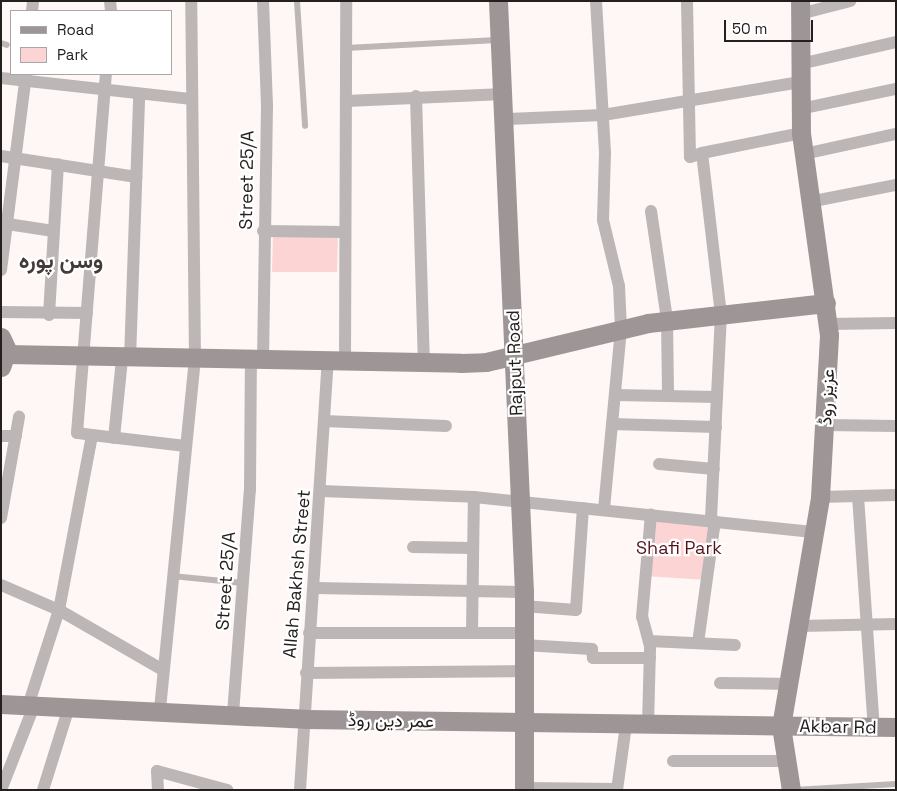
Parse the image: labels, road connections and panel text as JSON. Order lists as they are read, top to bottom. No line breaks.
{"streets":{"main road":["Rajput Road","عزیز روڈ","عمر دین روڈ","Akbar Rd"],"street":["Street 25/A","Allah Bakhsh Street"]},"crossings":[["Street 25/A","عمر دین روڈ"],["Rajput Road","عمر دین روڈ"],["عزیز روڈ","عمر دین روڈ"],["عزیز روڈ","Akbar Rd"],["Allah Bakhsh Street","عمر دین روڈ"],["عمر دین روڈ","Akbar Rd"]],"districts":["وسن پورہ"],"parks":["Shafi Park"],"legend":["Road","Park"],"scale_bar":"50 m"}
